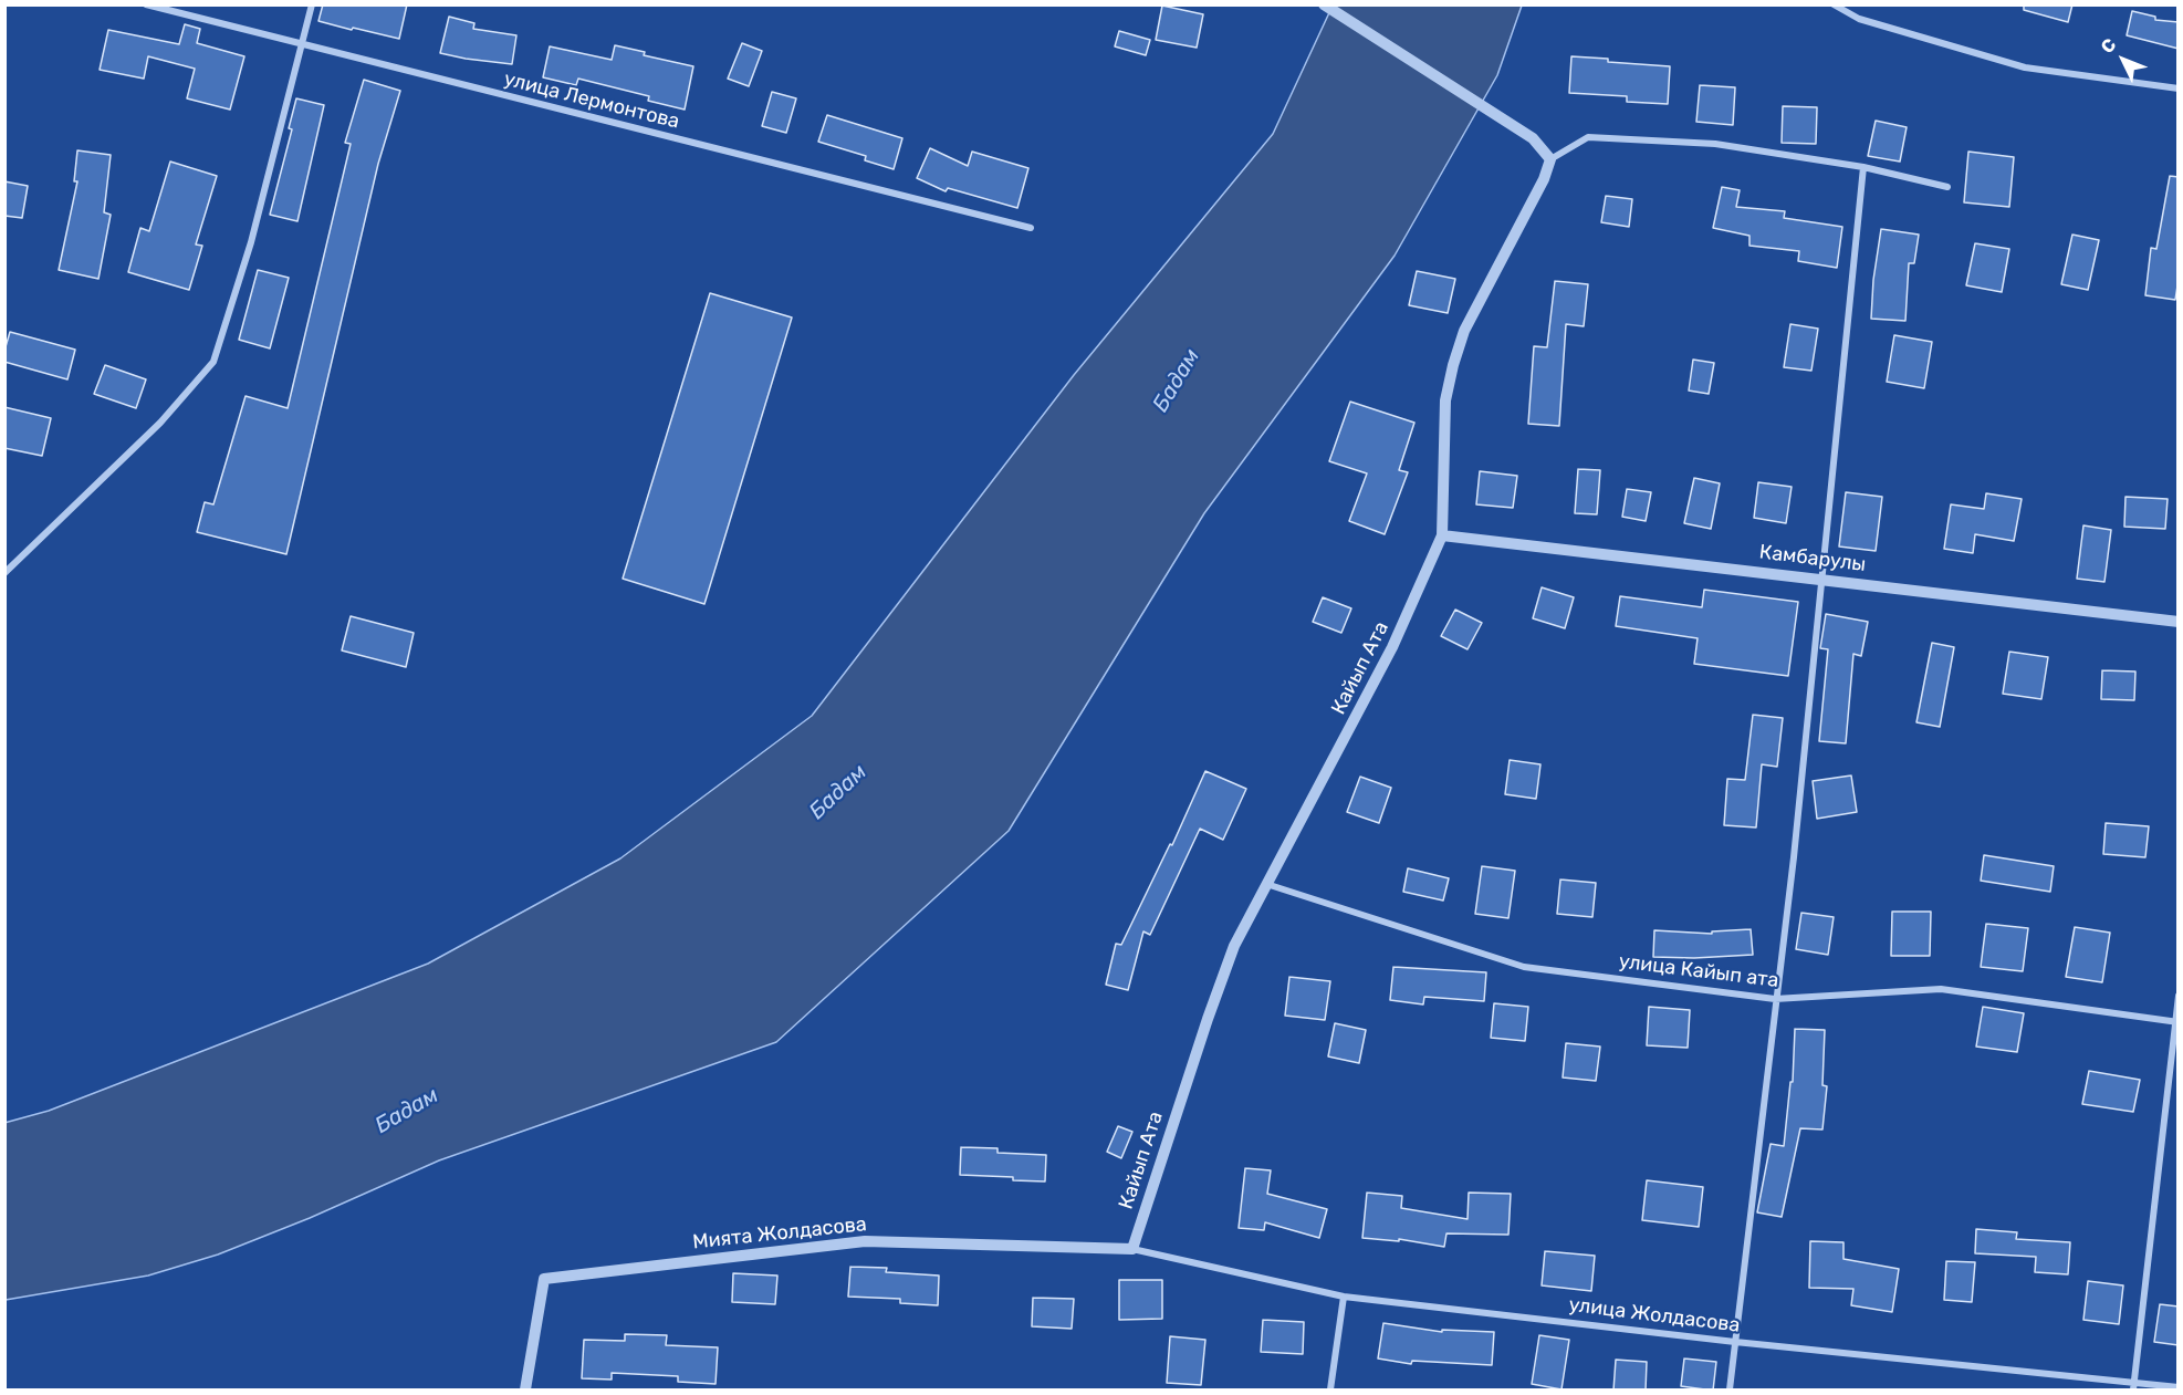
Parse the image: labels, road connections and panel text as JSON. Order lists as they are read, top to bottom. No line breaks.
{"streets":{"street":["улица Лермонтова","Камбарулы","Кайып Ата","улица Кайып ата","Мията Жолдасова","улица Жолдасова"]},"crossings":[["Камбарулы","Кайып Ата"],["Кайып Ата","улица Кайып ата"],["Кайып Ата","Мията Жолдасова"],["Кайып Ата","улица Жолдасова"],["Мията Жолдасова","улица Жолдасова"]],"water":["Бадам"],"north":"top left"}
